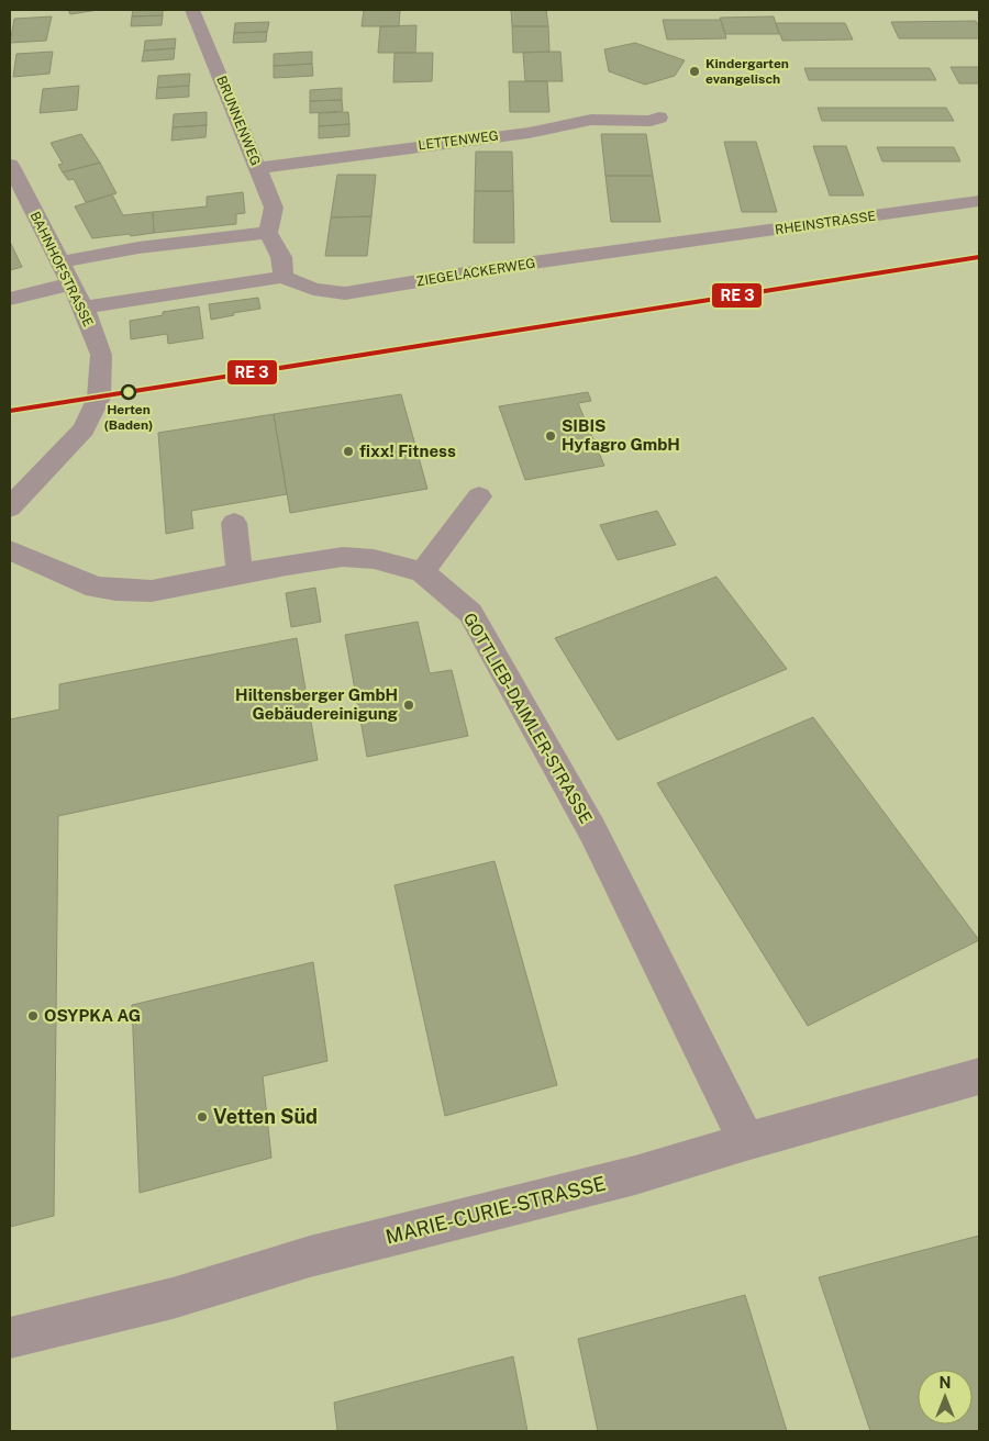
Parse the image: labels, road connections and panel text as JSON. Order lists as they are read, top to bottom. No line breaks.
{"streets":{"street":["BRUNNENWEG","LETTENWEG","RHEINSTRASSE","BAHNHOFSTRASSE","ZIEGELACKERWEG","GOTTLIEB-DAIMLER-STRASSE","MARIE-CURIE-STRASSE"]},"crossings":[["BRUNNENWEG","LETTENWEG"],["RHEINSTRASSE","ZIEGELACKERWEG"],["GOTTLIEB-DAIMLER-STRASSE","MARIE-CURIE-STRASSE"]],"places":["Kindergarten evangelisch","Herten (Baden)","SIBIS Hyfagro GmbH","fixx! Fitness","Hiltensberger GmbH Gebäudereinigung","OSYPKA AG","Vetten Süd"],"north":"top"}
